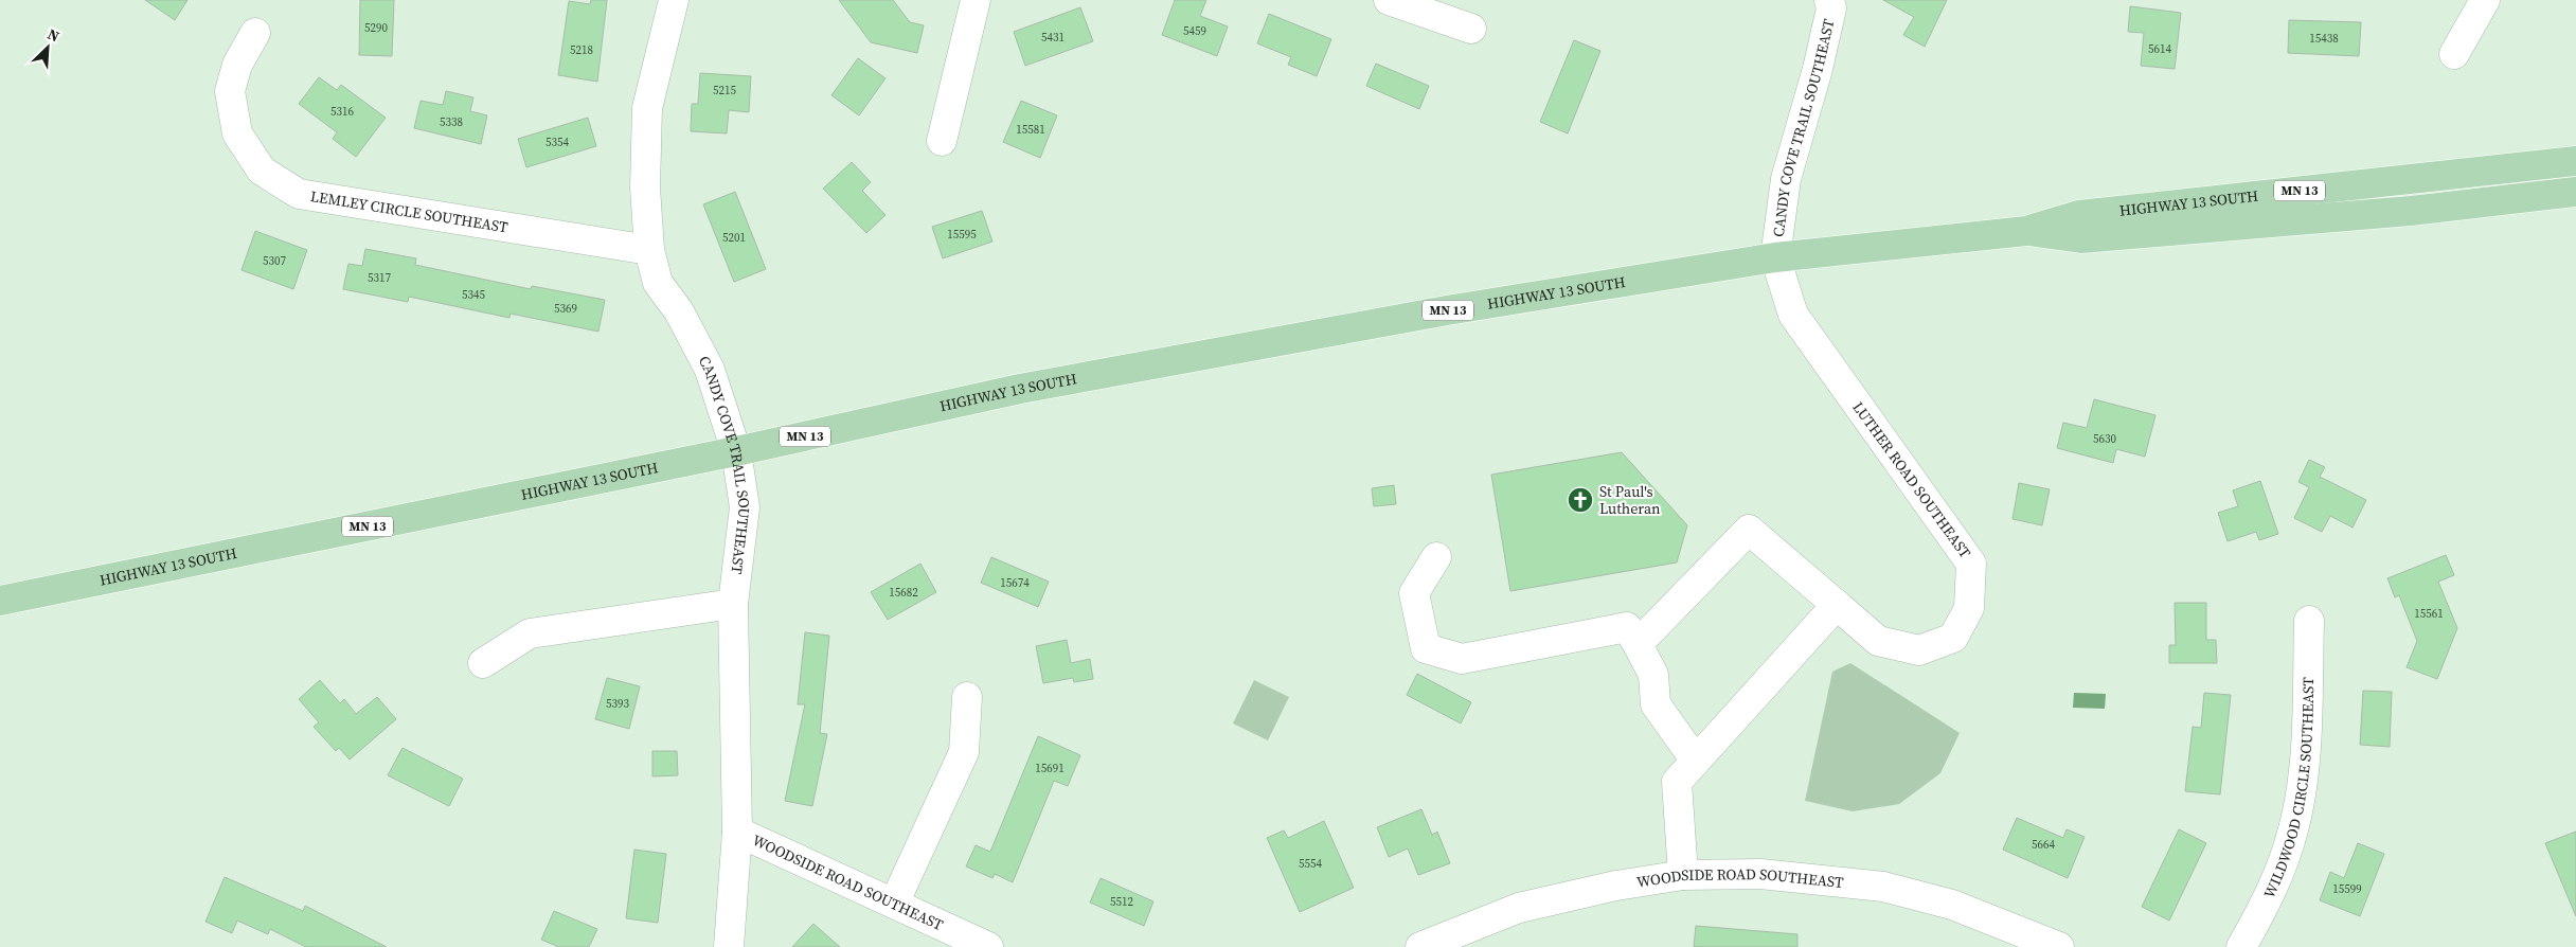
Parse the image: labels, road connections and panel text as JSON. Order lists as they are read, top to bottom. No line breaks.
{"streets":{"main road":["MN 13","HIGHWAY 13 SOUTH"],"street":["CANDY COVE TRAIL SOUTHEAST","LEMLEY CIRCLE SOUTHEAST","LUTHER ROAD SOUTHEAST","WILDWOOD CIRCLE SOUTHEAST","WOODSIDE ROAD SOUTHEAST"]},"crossings":[["CANDY COVE TRAIL SOUTHEAST","HIGHWAY 13 SOUTH"],["CANDY COVE TRAIL SOUTHEAST","LEMLEY CIRCLE SOUTHEAST"],["CANDY COVE TRAIL SOUTHEAST","LUTHER ROAD SOUTHEAST"],["CANDY COVE TRAIL SOUTHEAST","WOODSIDE ROAD SOUTHEAST"],["HIGHWAY 13 SOUTH","LUTHER ROAD SOUTHEAST"]],"places":{"church":["St Paul's Lutheran"]},"house_numbers":["5290","5459","5431","15438","5614","5218","5215","5316","5338","15581","5354","15595","5201","5307","5317","5345","5369","5630","15674","15682","15561","5393","15691","5664","5554","15599","5512"],"north":"top right"}
